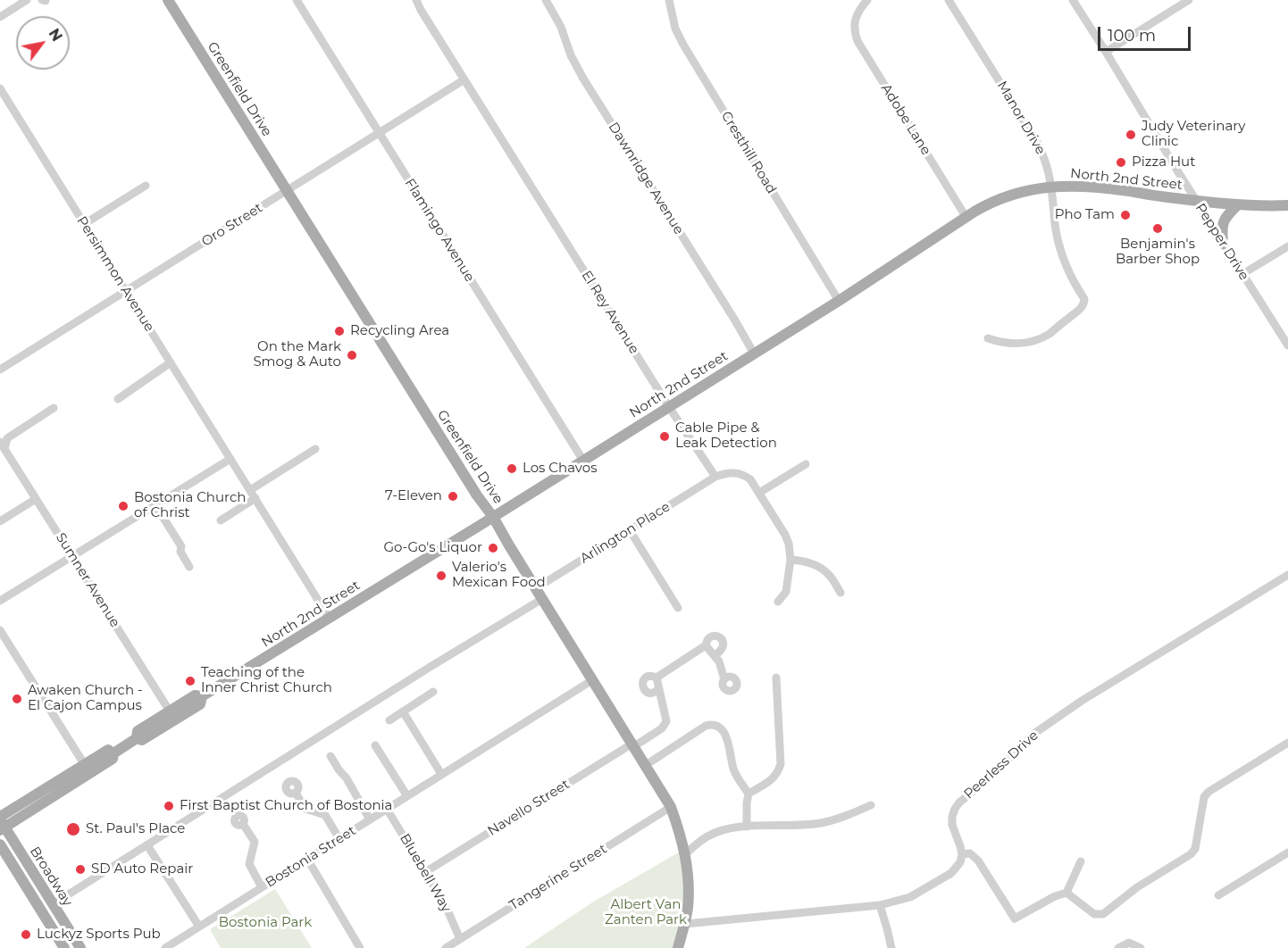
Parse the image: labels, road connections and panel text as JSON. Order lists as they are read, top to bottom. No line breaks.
{"streets":{"main road":["Greenfield Drive","North 2nd Street","Broadway"],"street":["Manor Drive","Adobe Lane","Cresthill Road","Dawnridge Avenue","Oro Street","Flamingo Avenue","Pepper Drive","Persimmon Avenue","El Rey Avenue","Arlington Place","Sumner Avenue","Peerless Drive","Navello Street","Bostonia Street","Bluebell Way","Tangerine Street"]},"crossings":[["Greenfield Drive","North 2nd Street"],["Greenfield Drive","Oro Street"],["Greenfield Drive","Arlington Place"],["Greenfield Drive","Navello Street"],["Greenfield Drive","Bostonia Street"],["Greenfield Drive","Tangerine Street"],["Manor Drive","North 2nd Street"],["Adobe Lane","North 2nd Street"],["Cresthill Road","North 2nd Street"],["Dawnridge Avenue","North 2nd Street"],["North 2nd Street","Flamingo Avenue"],["North 2nd Street","Pepper Drive"],["North 2nd Street","El Rey Avenue"],["North 2nd Street","Sumner Avenue"],["North 2nd Street","Broadway"],["Oro Street","Flamingo Avenue"],["Oro Street","Persimmon Avenue"],["Oro Street","El Rey Avenue"],["El Rey Avenue","Arlington Place"],["Navello Street","Bluebell Way"],["Bostonia Street","Bluebell Way"],["Bluebell Way","Tangerine Street"]],"parks":["Albert Van Zanten Park","Bostonia Park"],"places":["Judy Veterinary Clinic","Pizza Hut","Pho Tam","Benjamin's Barber Shop","Recycling Area","On the Mark Smog & Auto","Cable Pipe & Leak Detection","Los Chavos","7-Eleven","Bostonia Church of Christ","Go-Go's Liquor","Valerio's Mexican Food","Teaching of the Inner Christ Church","Awaken Church - El Cajon Campus","First Baptist Church of Bostonia","St. Paul's Place","SD Auto Repair","Luckyz Sports Pub"],"scale_bar":"100 m","north":"top right"}
